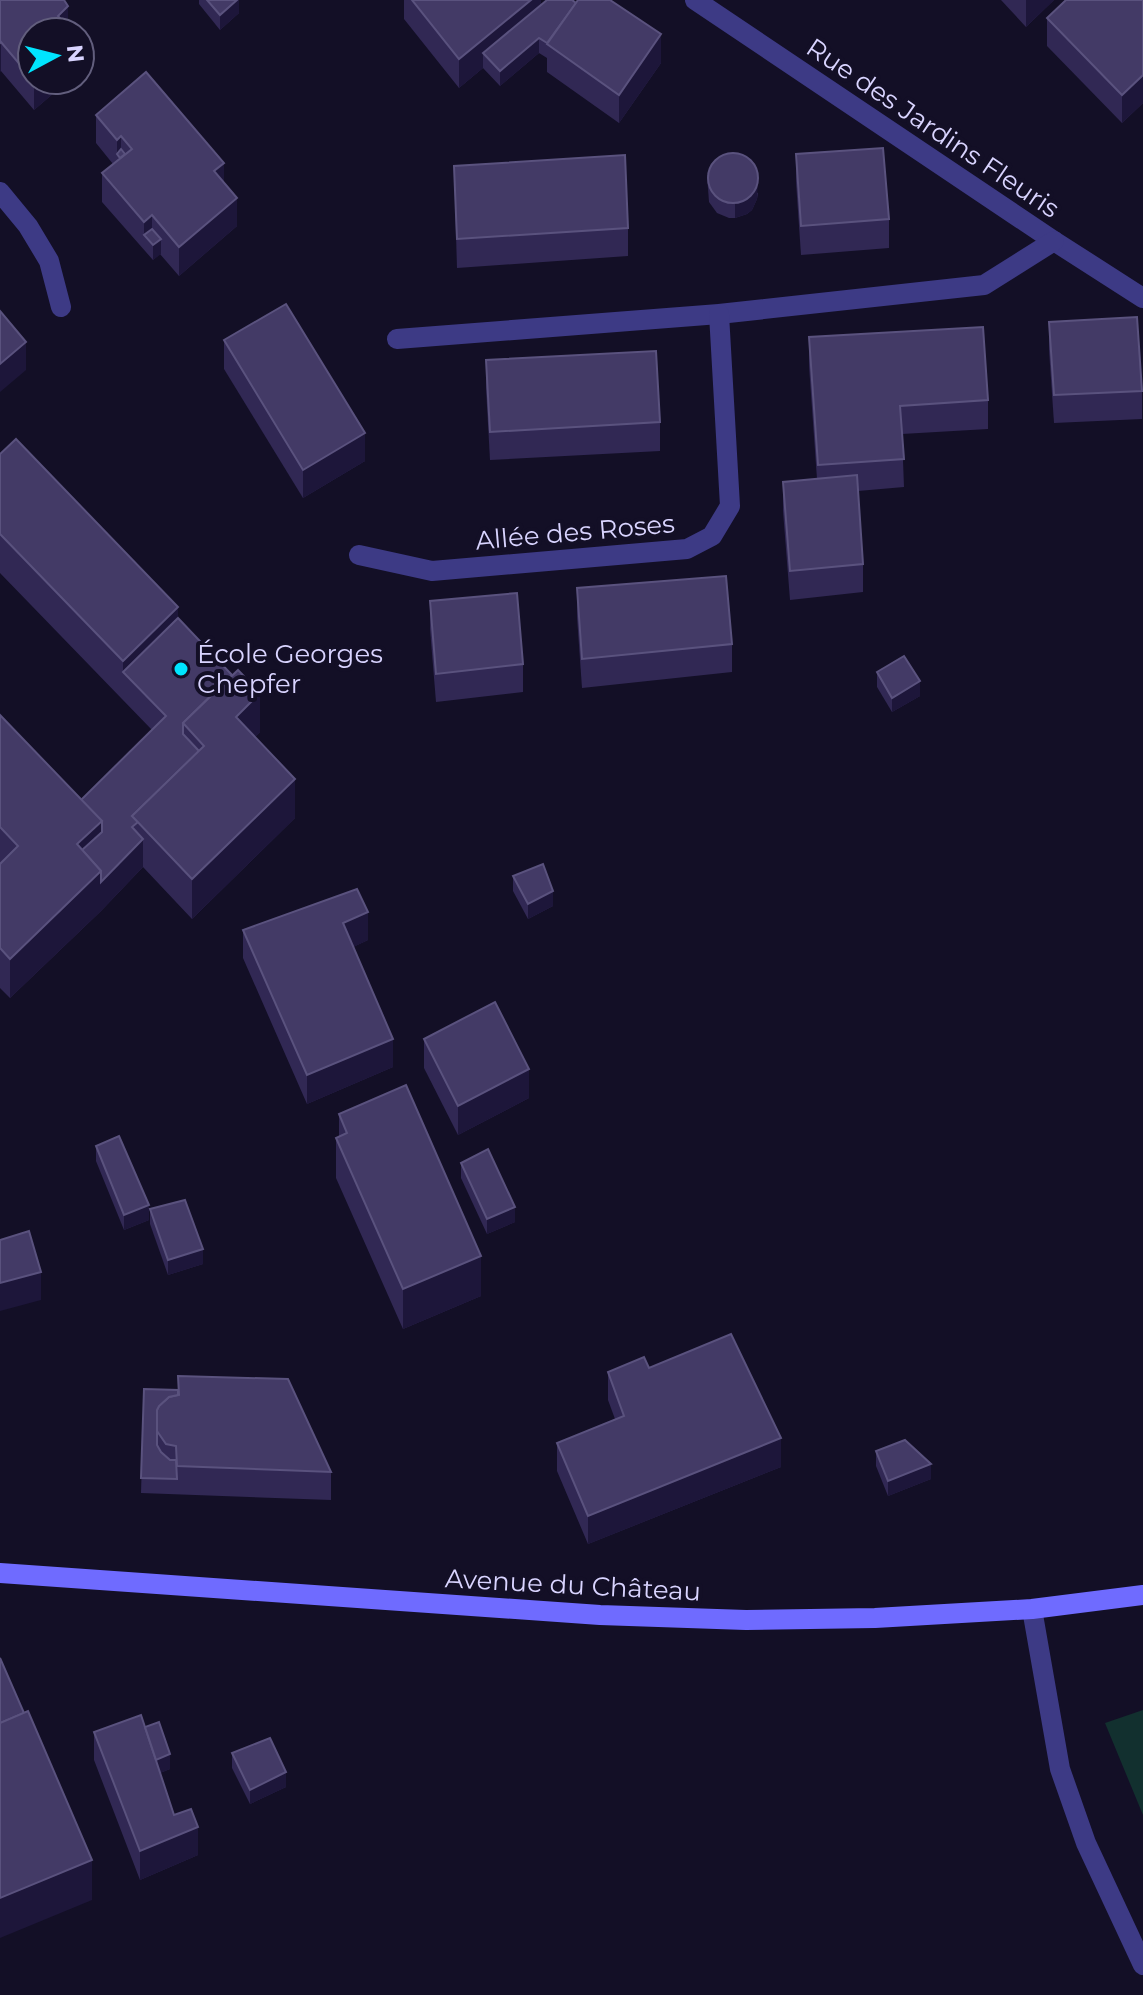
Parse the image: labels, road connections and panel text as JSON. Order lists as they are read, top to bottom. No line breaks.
{"streets":{"main road":["Avenue du Château"],"street":["Rue des Jardins Fleuris","Allée des Roses"]},"places":["École Georges Chepfer"],"north":"right"}
